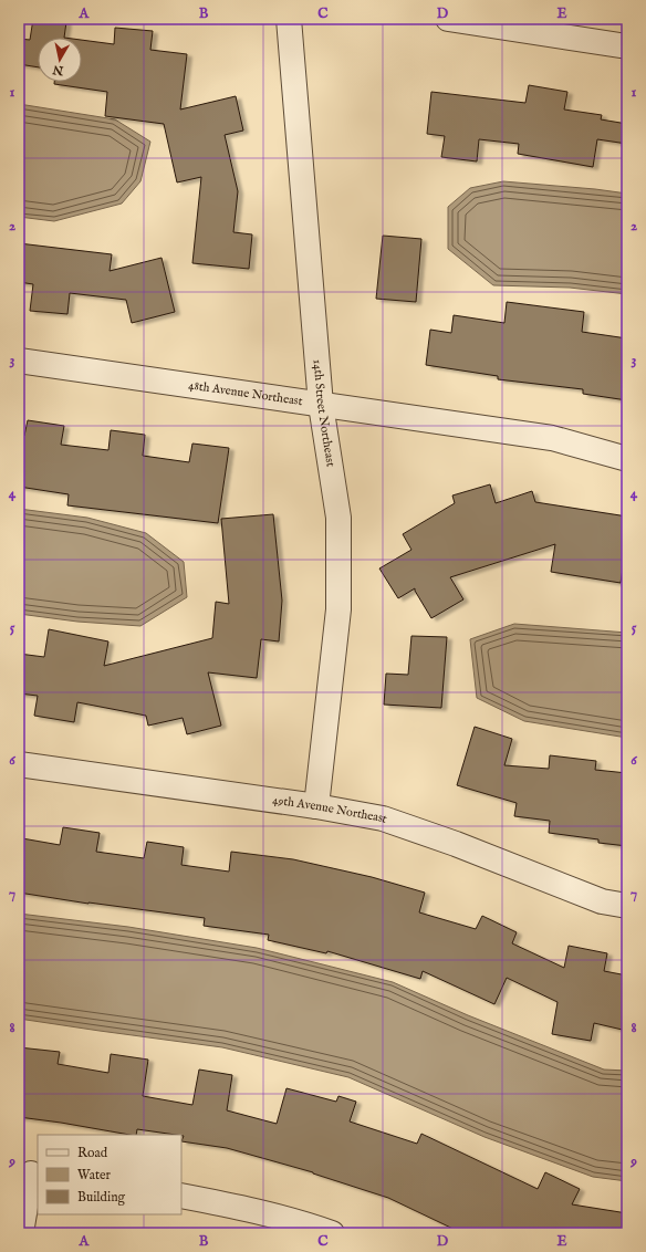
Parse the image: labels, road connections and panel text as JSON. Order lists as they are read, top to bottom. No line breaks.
{"streets":{"street":["48th Avenue Northeast","14th Street Northeast","49th Avenue Northeast"]},"crossings":[["48th Avenue Northeast","14th Street Northeast"],["14th Street Northeast","49th Avenue Northeast"]],"legend":["Road","Water","Building"],"north":"bottom","grid":{"columns":["A","B","C","D","E"],"rows":["1","2","3","4","5","6","7","8","9"]}}
